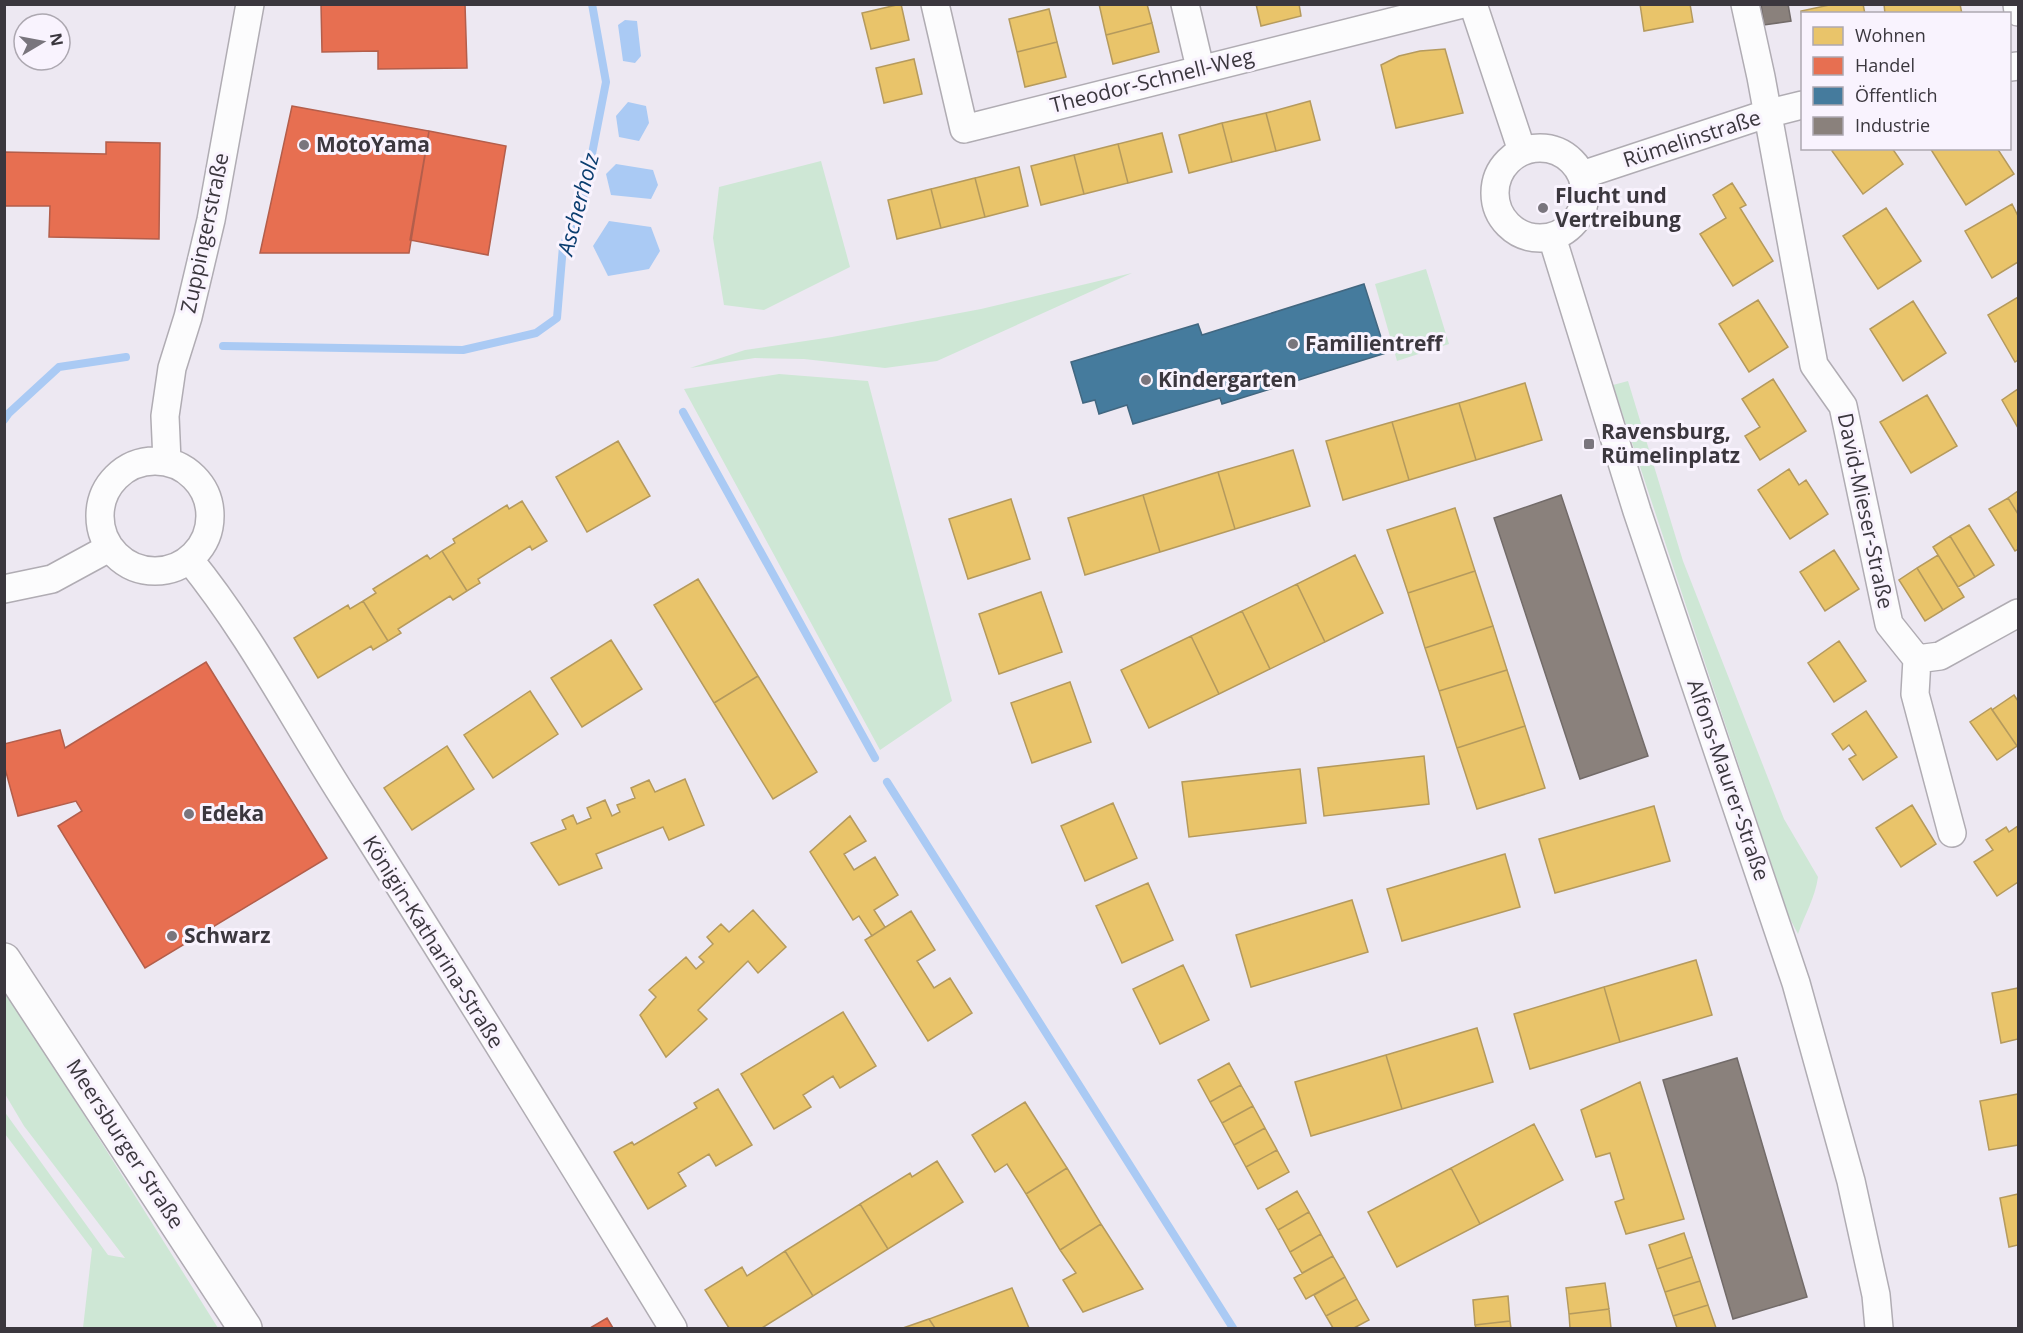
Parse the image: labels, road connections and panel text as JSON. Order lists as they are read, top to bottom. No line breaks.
{"streets":{"street":["Theodor-Schnell-Weg","Rümelinstraße","Zuppingerstraße","David-Mieser-Straße","Alfons-Maurer-Straße","Königin-Katharina-Straße","Meersburger Straße"]},"crossings":[["Rümelinstraße","David-Mieser-Straße"],["Rümelinstraße","Alfons-Maurer-Straße"],["Zuppingerstraße","Königin-Katharina-Straße"]],"water":["Ascherholz"],"places":{"other":["MotoYama","Flucht und Vertreibung","Familientreff","Kindergarten","Edeka","Schwarz"],"transit":["Ravensburg, Rümelinplatz"]},"legend":["Wohnen","Handel","Öffentlich","Industrie"],"north":"right"}
